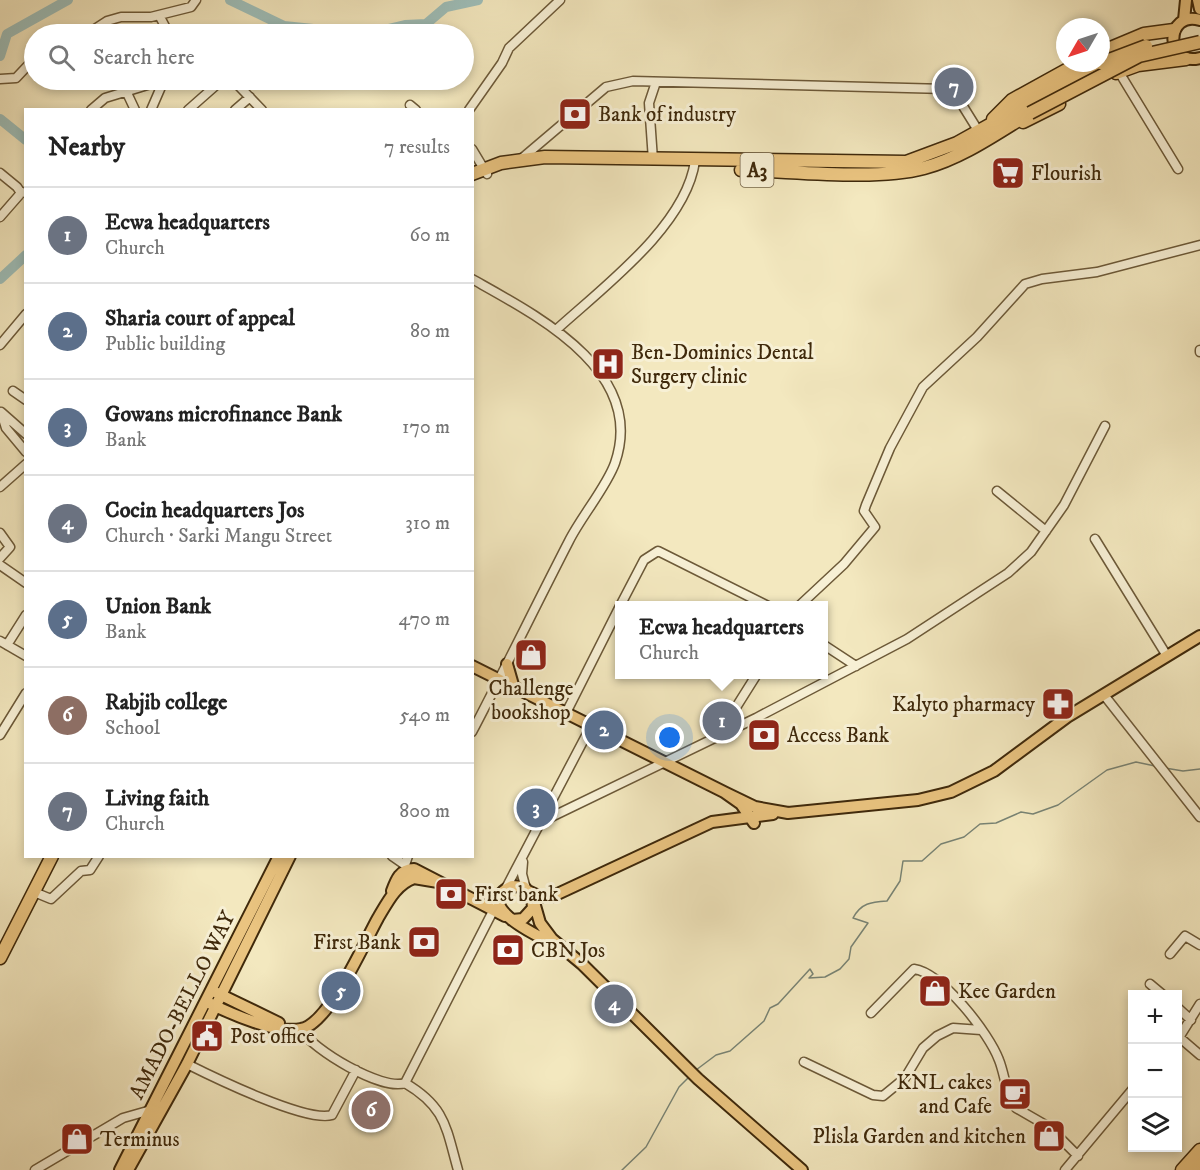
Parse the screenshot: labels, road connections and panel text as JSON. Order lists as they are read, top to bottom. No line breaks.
{"streets":{"highway":["A3"],"main road":["AMADO-BELLO WAY"]},"places":{"bank":["Bank of industry","Access Bank","First bank","First Bank","CBN Jos"],"supermarket":["Flourish"],"hospital":["Ben-Dominics Dental Surgery clinic"],"shop":["Challenge bookshop","Kee Garden","Plisla Garden and kitchen","Terminus"],"pharmacy":["Kalyto pharmacy"],"public building":["Post office"],"cafe":["KNL cakes and Cafe"]},"north":"bottom left","page":{"search":"Search here","pins":["7","1","2","3","5","4","6"],"heading":["Nearby","7 results"],"list":[{"mark":"1","name":"Ecwa headquarters","note":"Church","value":"60 m"},{"mark":"2","name":"Sharia court of appeal","note":"Public building","value":"80 m"},{"mark":"3","name":"Gowans microfinance Bank","note":"Bank","value":"170 m"},{"mark":"4","name":"Cocin headquarters Jos","note":"Church · Sarki Mangu Street","value":"310 m"},{"mark":"5","name":"Union Bank","note":"Bank","value":"470 m"},{"mark":"6","name":"Rabjib college","note":"School","value":"540 m"},{"mark":"7","name":"Living faith","note":"Church","value":"800 m"}],"popup":["Ecwa headquarters","Church"],"map_buttons":["+","−"]}}
